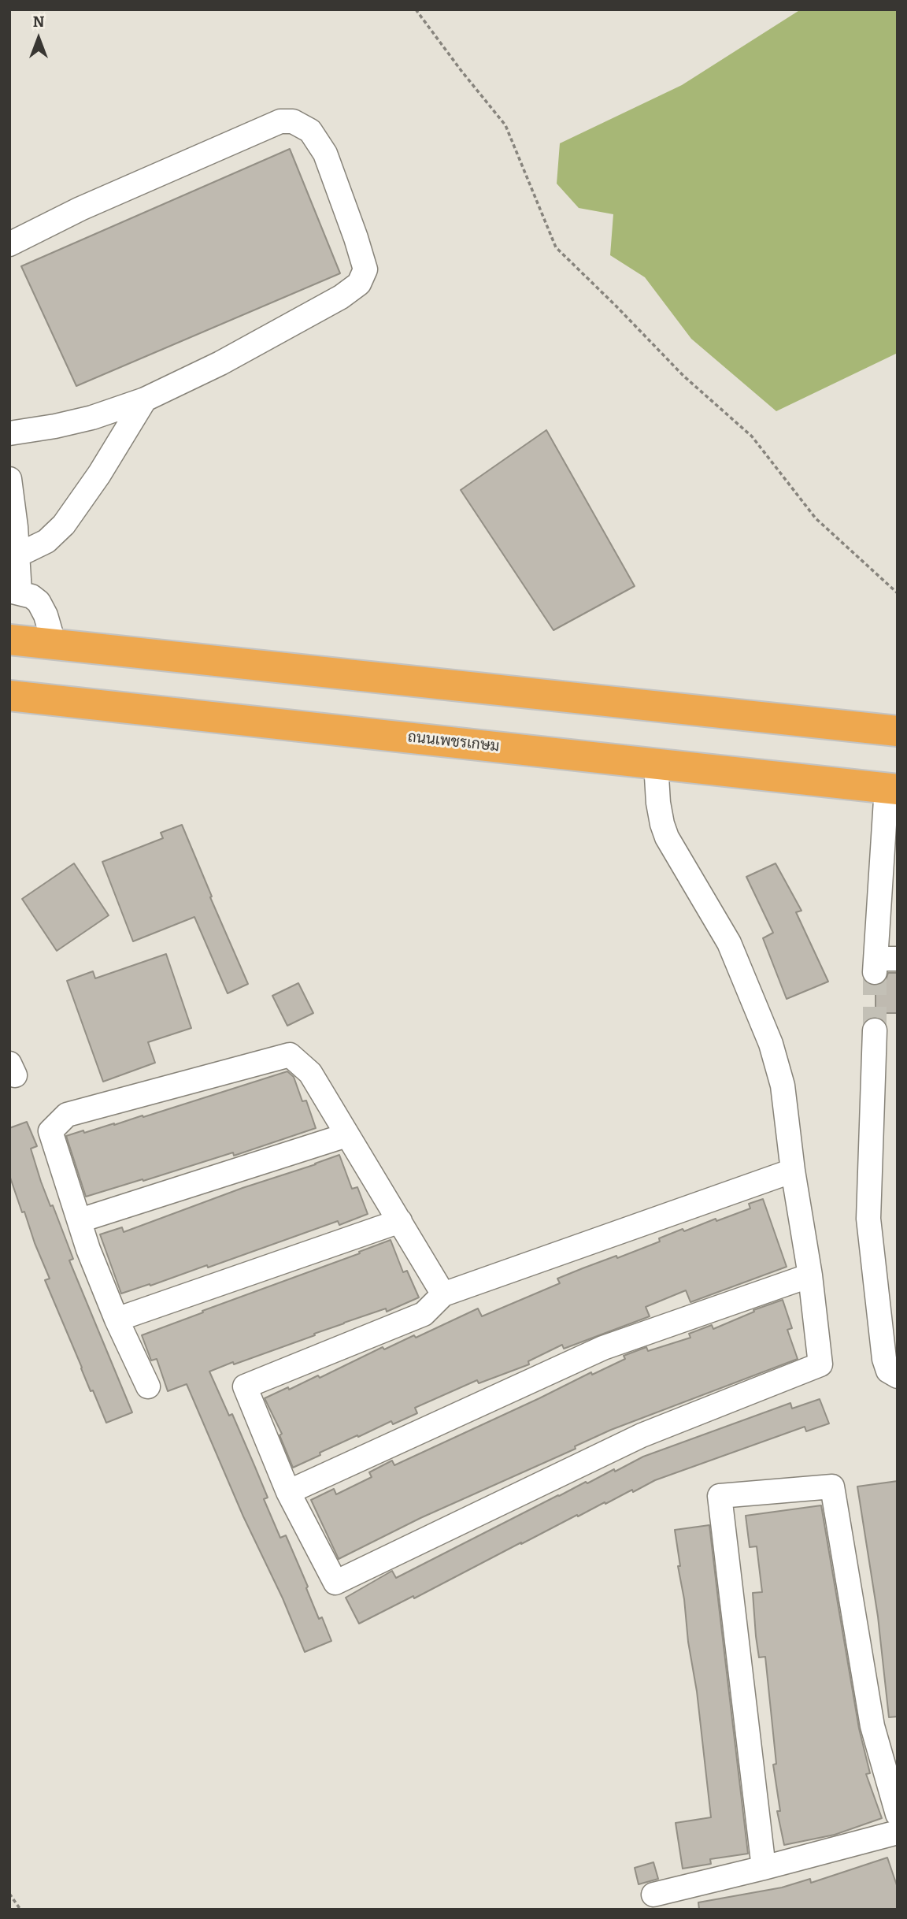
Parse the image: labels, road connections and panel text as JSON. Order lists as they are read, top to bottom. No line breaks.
{"streets":{"highway":["ถนนเพชรเกษม"]},"north":"top"}
